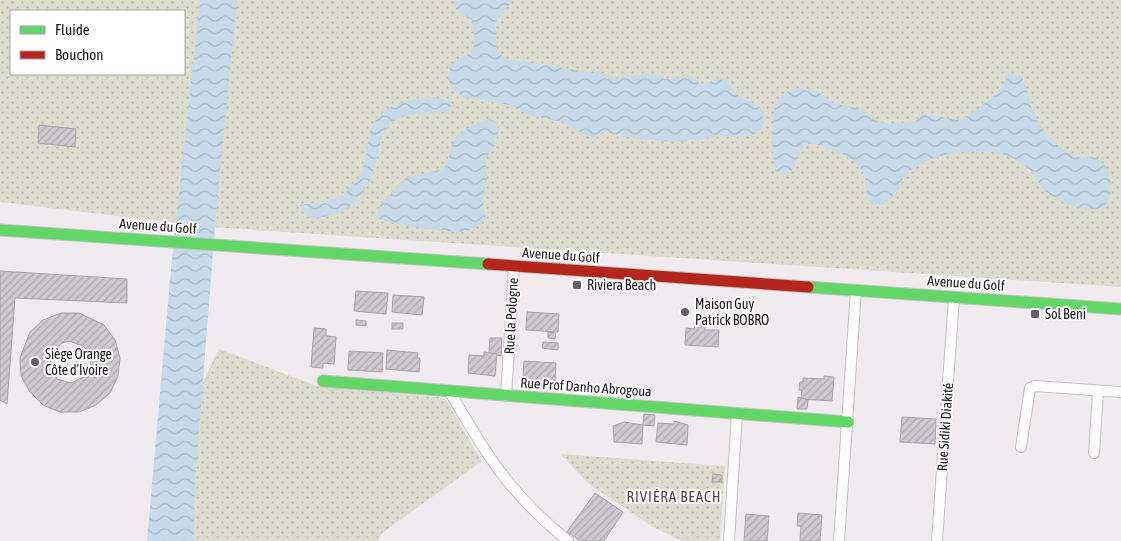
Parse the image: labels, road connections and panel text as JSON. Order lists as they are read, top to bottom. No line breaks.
{"streets":{"main road":["Avenue du Golf","Rue Prof Danho Abrogoua"],"street":["Rue la Pologne","Rue Sidiki Diakité"]},"crossings":[["Avenue du Golf","Rue la Pologne"],["Avenue du Golf","Rue Sidiki Diakité"],["Rue la Pologne","Rue Prof Danho Abrogoua"]],"districts":["RIVIÉRA BEACH"],"places":{"transit":["Riviera Beach","Sol Beni"],"other":["Maison Guy Patrick BOBRO","Siège Orange Côte d'Ivoire"]},"legend":["Fluide","Bouchon"]}
